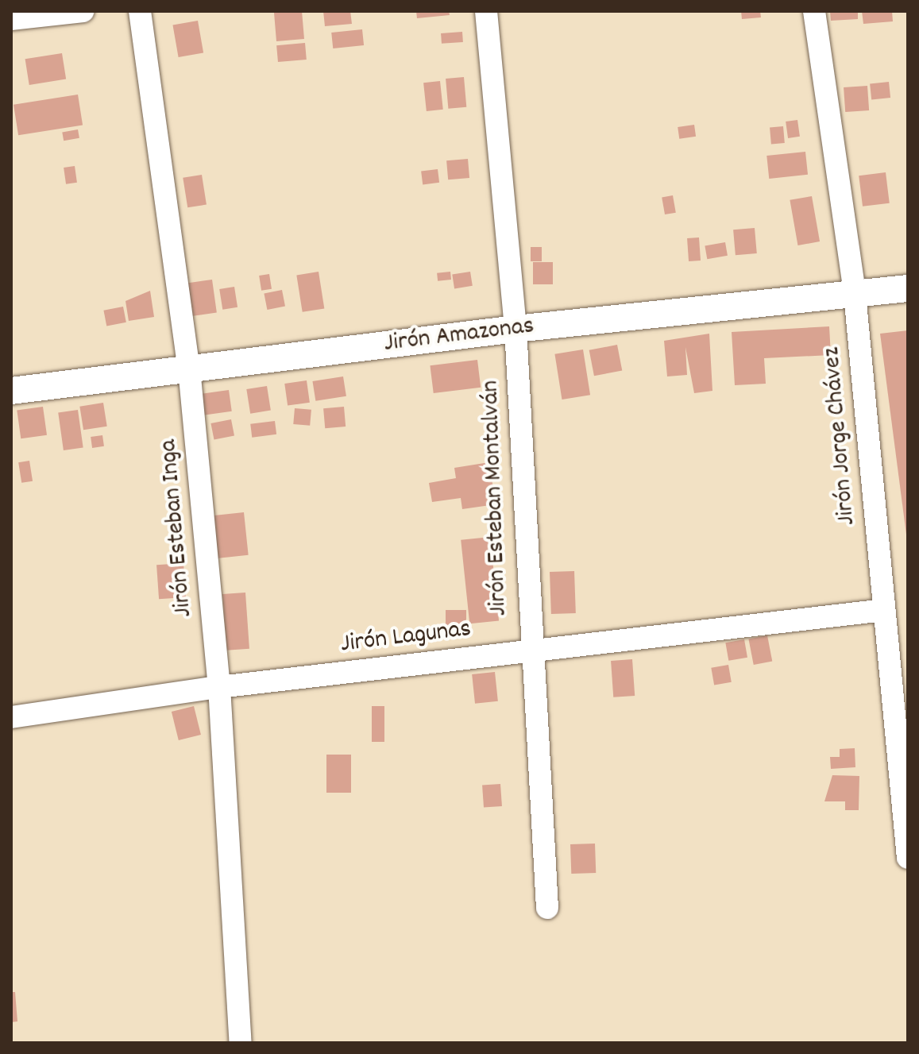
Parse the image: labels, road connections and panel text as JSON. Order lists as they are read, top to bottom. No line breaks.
{"streets":{"street":["Jirón Amazonas","Jirón Jorge Chávez","Jirón Esteban Montalván","Jirón Esteban Inga","Jirón Lagunas"]},"crossings":[["Jirón Amazonas","Jirón Jorge Chávez"],["Jirón Amazonas","Jirón Esteban Montalván"],["Jirón Amazonas","Jirón Esteban Inga"],["Jirón Jorge Chávez","Jirón Lagunas"],["Jirón Esteban Montalván","Jirón Lagunas"],["Jirón Esteban Inga","Jirón Lagunas"]]}
